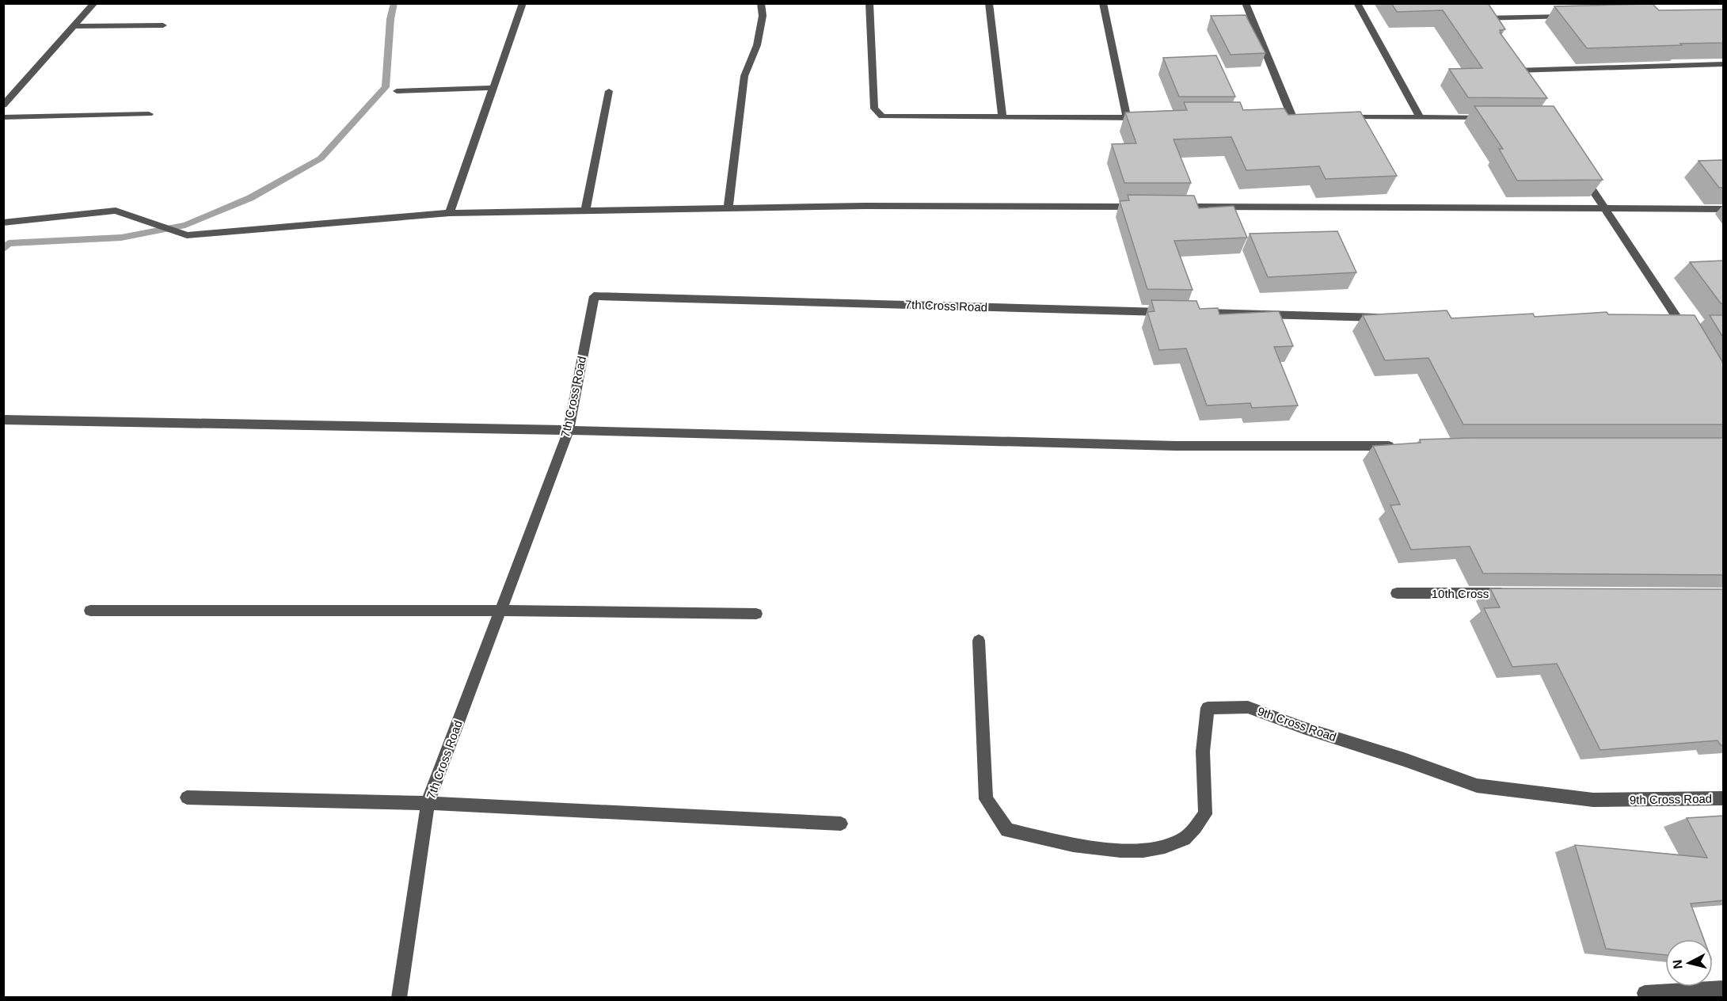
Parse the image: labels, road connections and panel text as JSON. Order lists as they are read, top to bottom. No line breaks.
{"streets":{"street":["7th Cross Road","10th Cross","9th Cross Road"]},"north":"left"}
